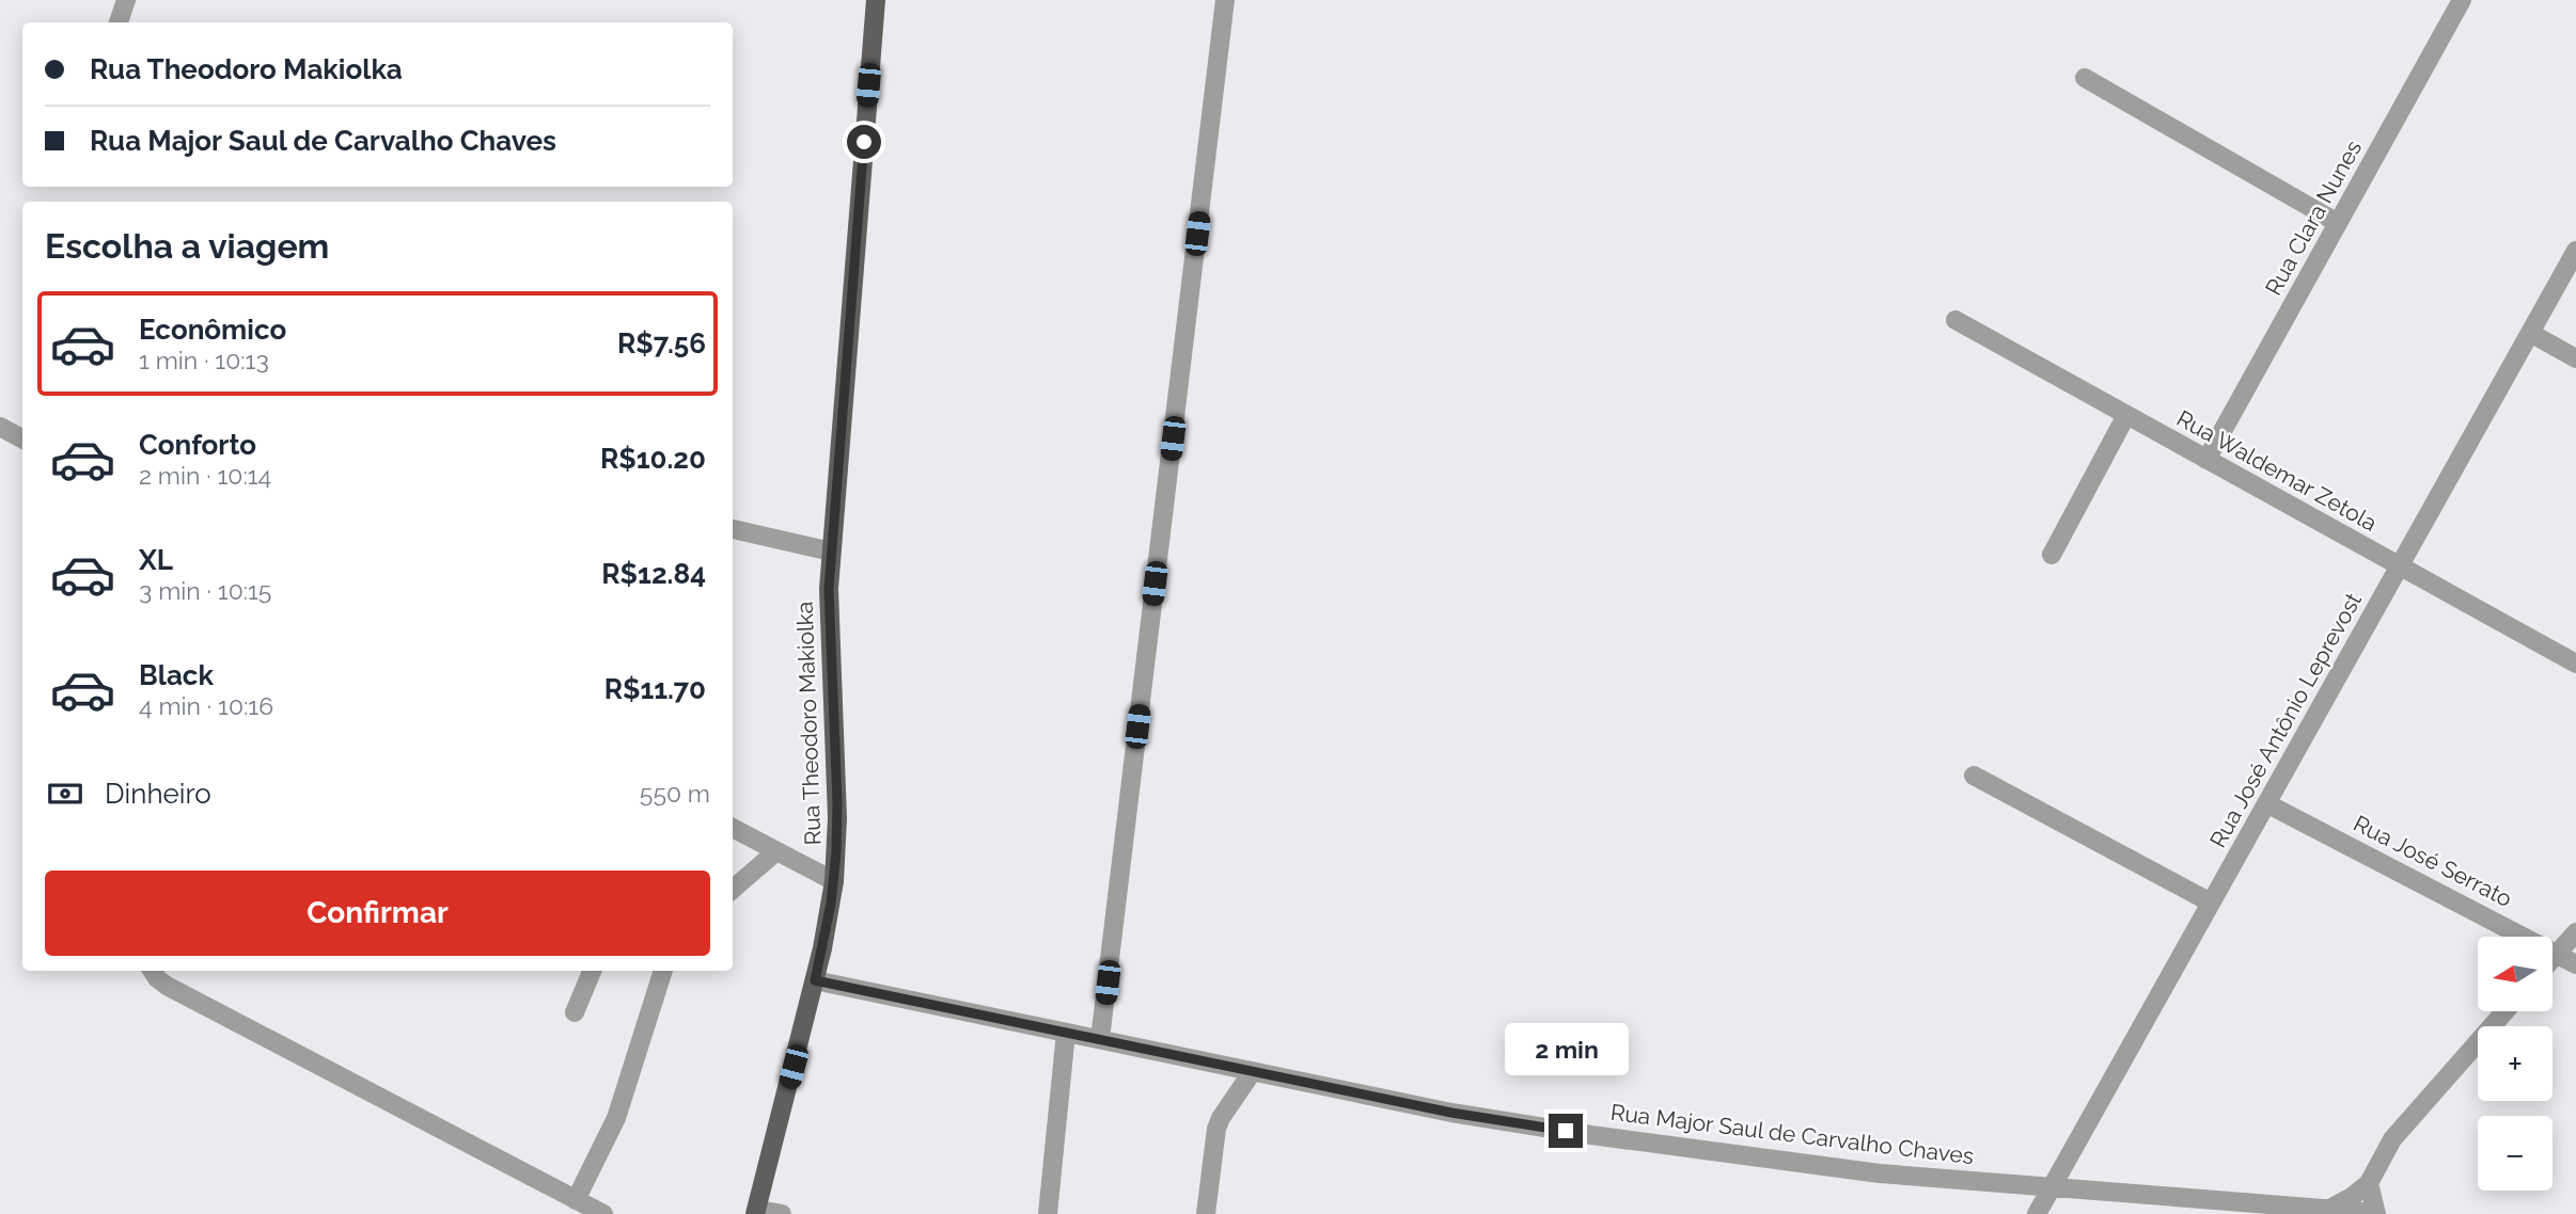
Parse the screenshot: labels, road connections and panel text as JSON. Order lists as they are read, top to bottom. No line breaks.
{"streets":{"main road":["Rua Theodoro Makiolka"],"street":["Rua Clara Nunes","Rua Waldemar Zetola","Rua José Antônio Leprevost","Rua José Serrato","Rua Major Saul de Carvalho Chaves"]},"crossings":[["Rua Clara Nunes","Rua Waldemar Zetola"],["Rua Waldemar Zetola","Rua José Antônio Leprevost"],["Rua José Antônio Leprevost","Rua José Serrato"],["Rua José Antônio Leprevost","Rua Major Saul de Carvalho Chaves"],["Rua Theodoro Makiolka","Rua Major Saul de Carvalho Chaves"]],"north":"left","page":{"banner":["Rua Theodoro Makiolka","Rua Major Saul de Carvalho Chaves"],"heading":"Escolha a viagem","list":[{"name":"Econômico","note":"1 min · 10:13","value":"R$7.56"},{"name":"Conforto","note":"2 min · 10:14","value":"R$10.20"},{"name":"XL","note":"3 min · 10:15","value":"R$12.84"},{"name":"Black","note":"4 min · 10:16","value":"R$11.70"}],"pay":["Dinheiro","550 m"],"buttons":"Confirmar","map_buttons":["+","−"],"bubble":"2 min"}}
